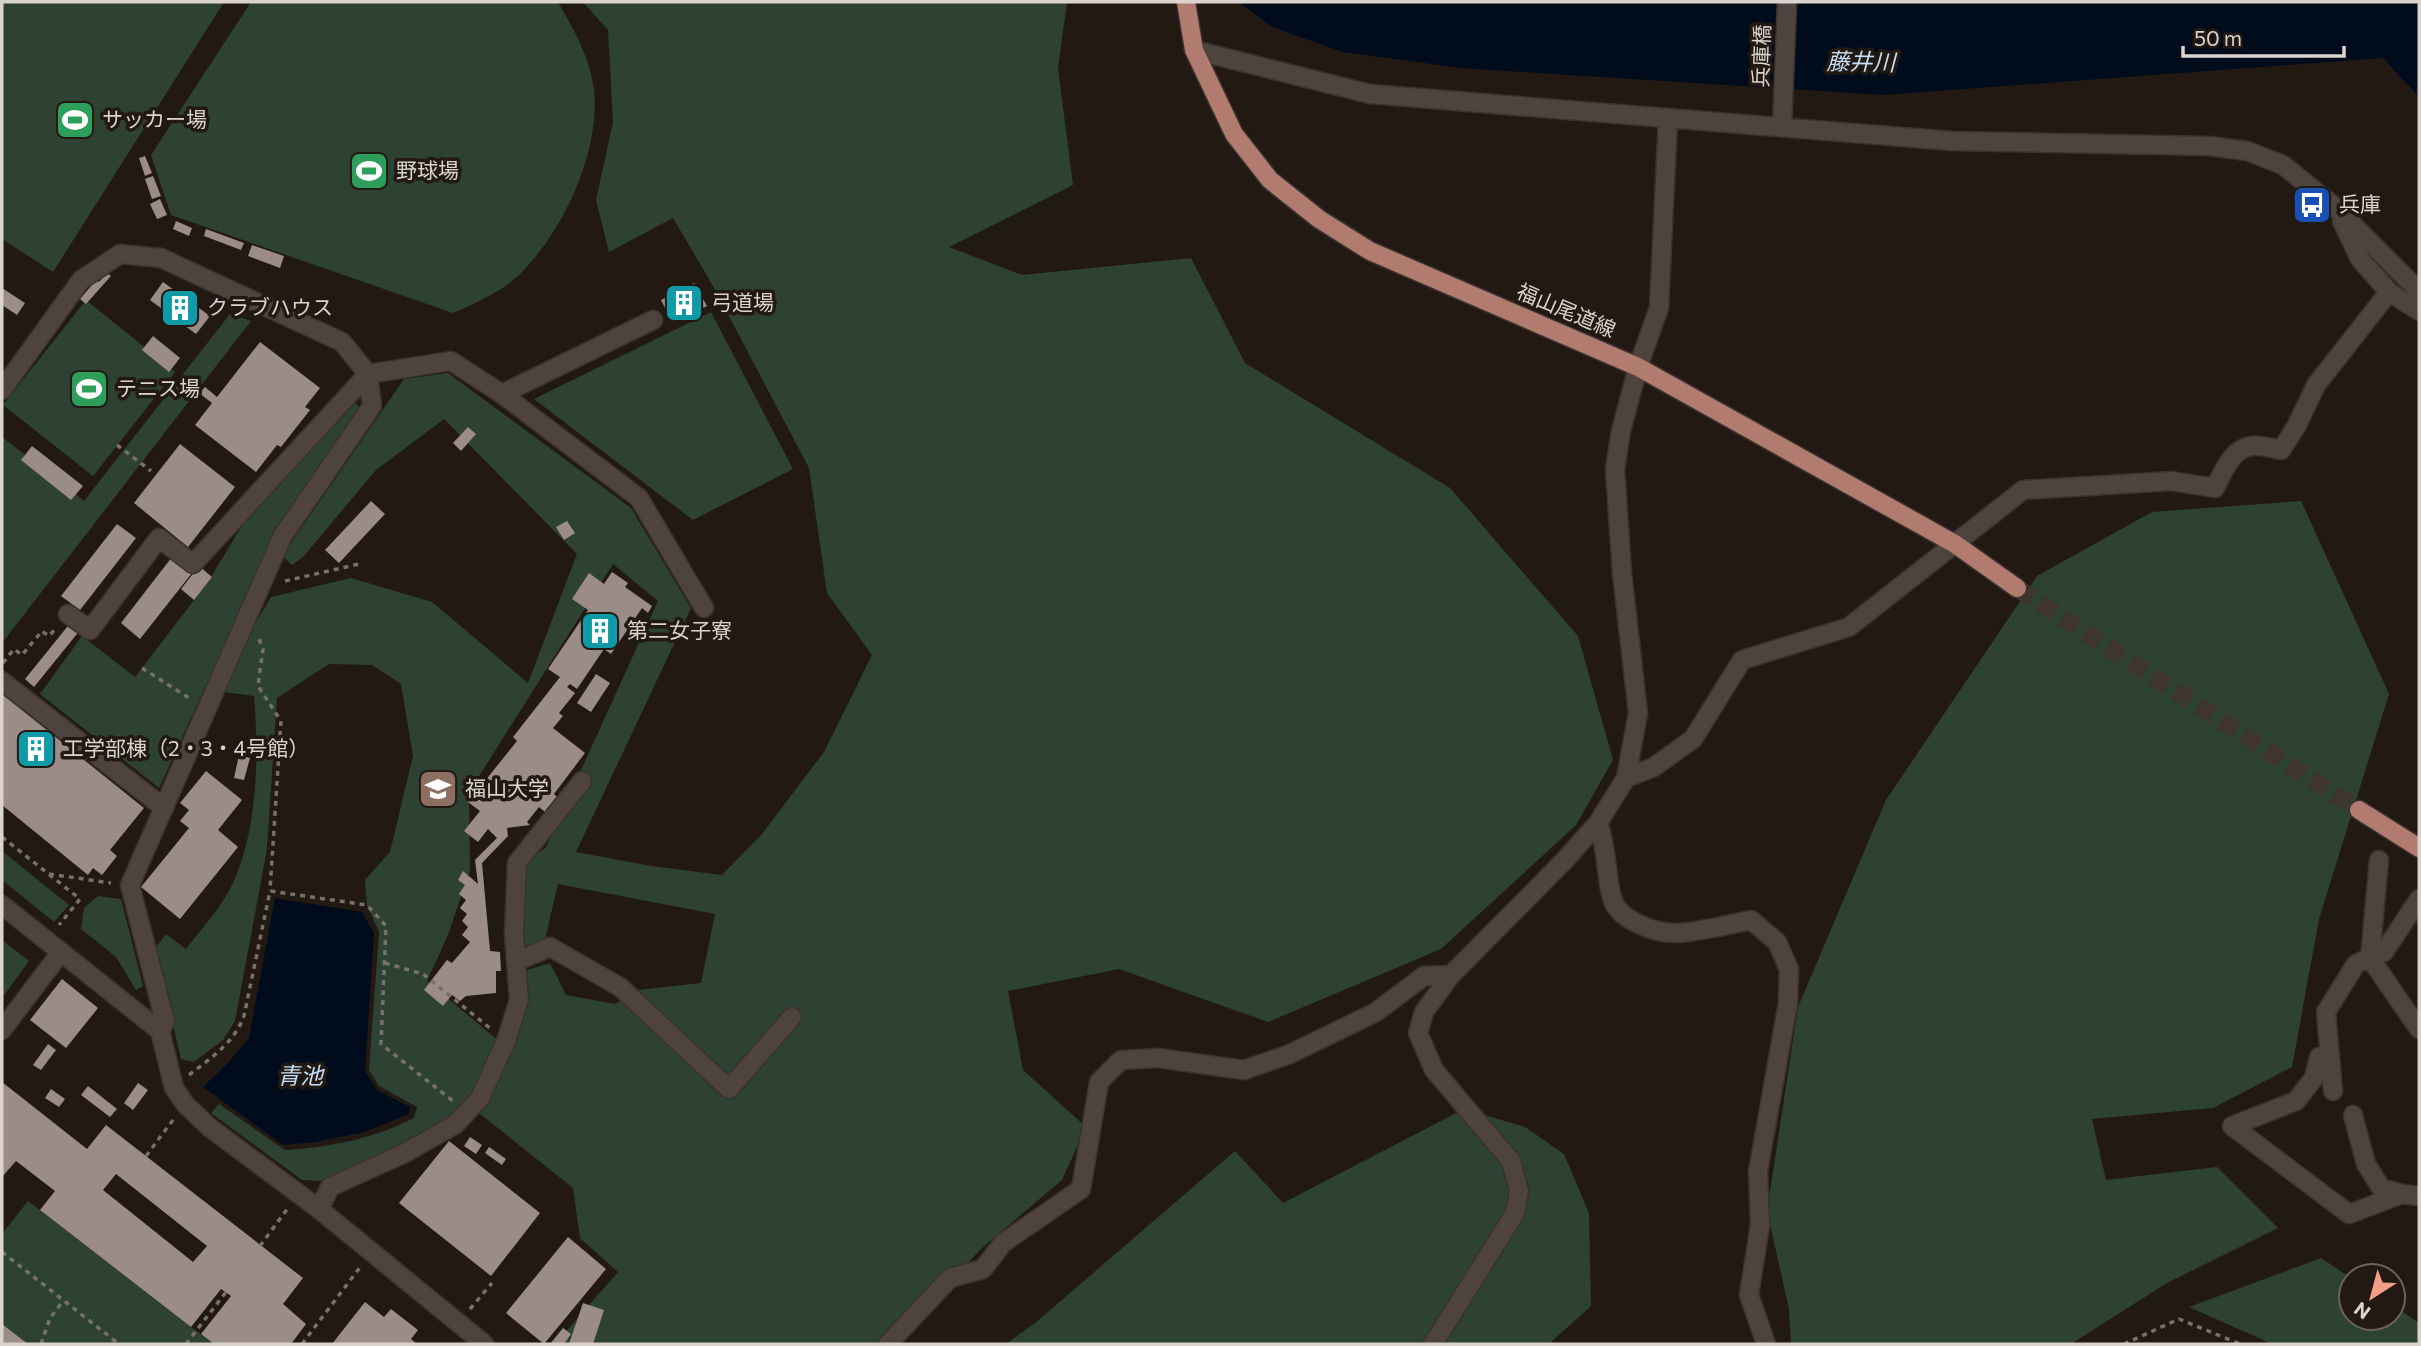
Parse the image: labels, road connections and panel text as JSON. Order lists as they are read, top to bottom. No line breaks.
{"streets":{"main road":["福山尾道線"],"street":["兵庫橋"]},"water":["藤井川","青池"],"places":{"sports":["サッカー場","野球場","テニス場"],"bus stop":["兵庫"],"building":["弓道場","クラブハウス","第二女子寮","工学部棟（2・3・4号館）"],"school or university":["福山大学"]},"scale_bar":"50 m","north":"bottom left"}
